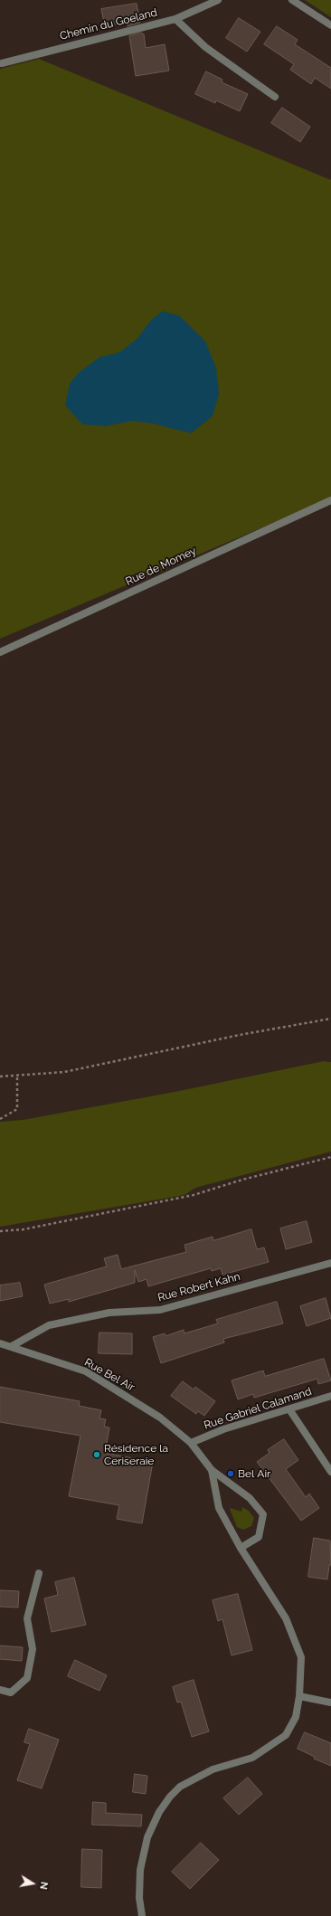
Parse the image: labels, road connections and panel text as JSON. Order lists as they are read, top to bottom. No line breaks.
{"streets":{"street":["Chemin du Goeland","Rue de Momey","Rue Robert Kahn","Rue Bel Air","Rue Gabriel Calamand"]},"crossings":[["Rue Robert Kahn","Rue Bel Air"],["Rue Bel Air","Rue Gabriel Calamand"]],"places":["Résidence la Ceriseraie","Bel Air"],"north":"right"}
